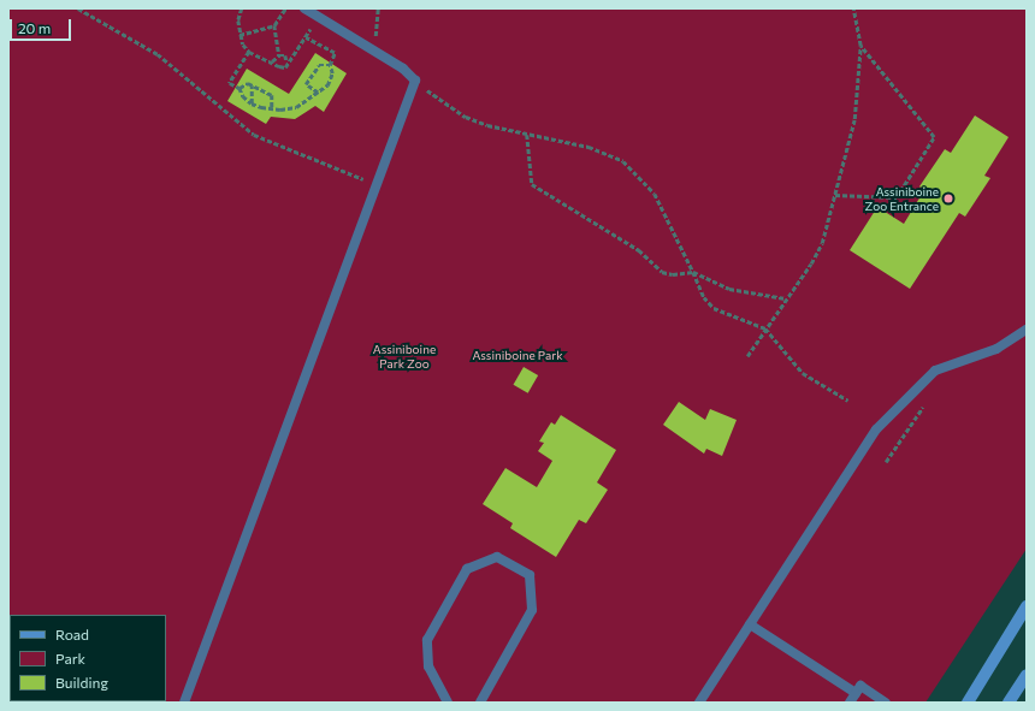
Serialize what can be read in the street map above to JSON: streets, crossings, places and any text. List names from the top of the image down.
{
  "parks": ["Assiniboine Park Zoo", "Assiniboine Park"],
  "places": ["Assiniboine Zoo Entrance"],
  "legend": ["Road", "Park", "Building"],
  "scale_bar": "20 m"
}
